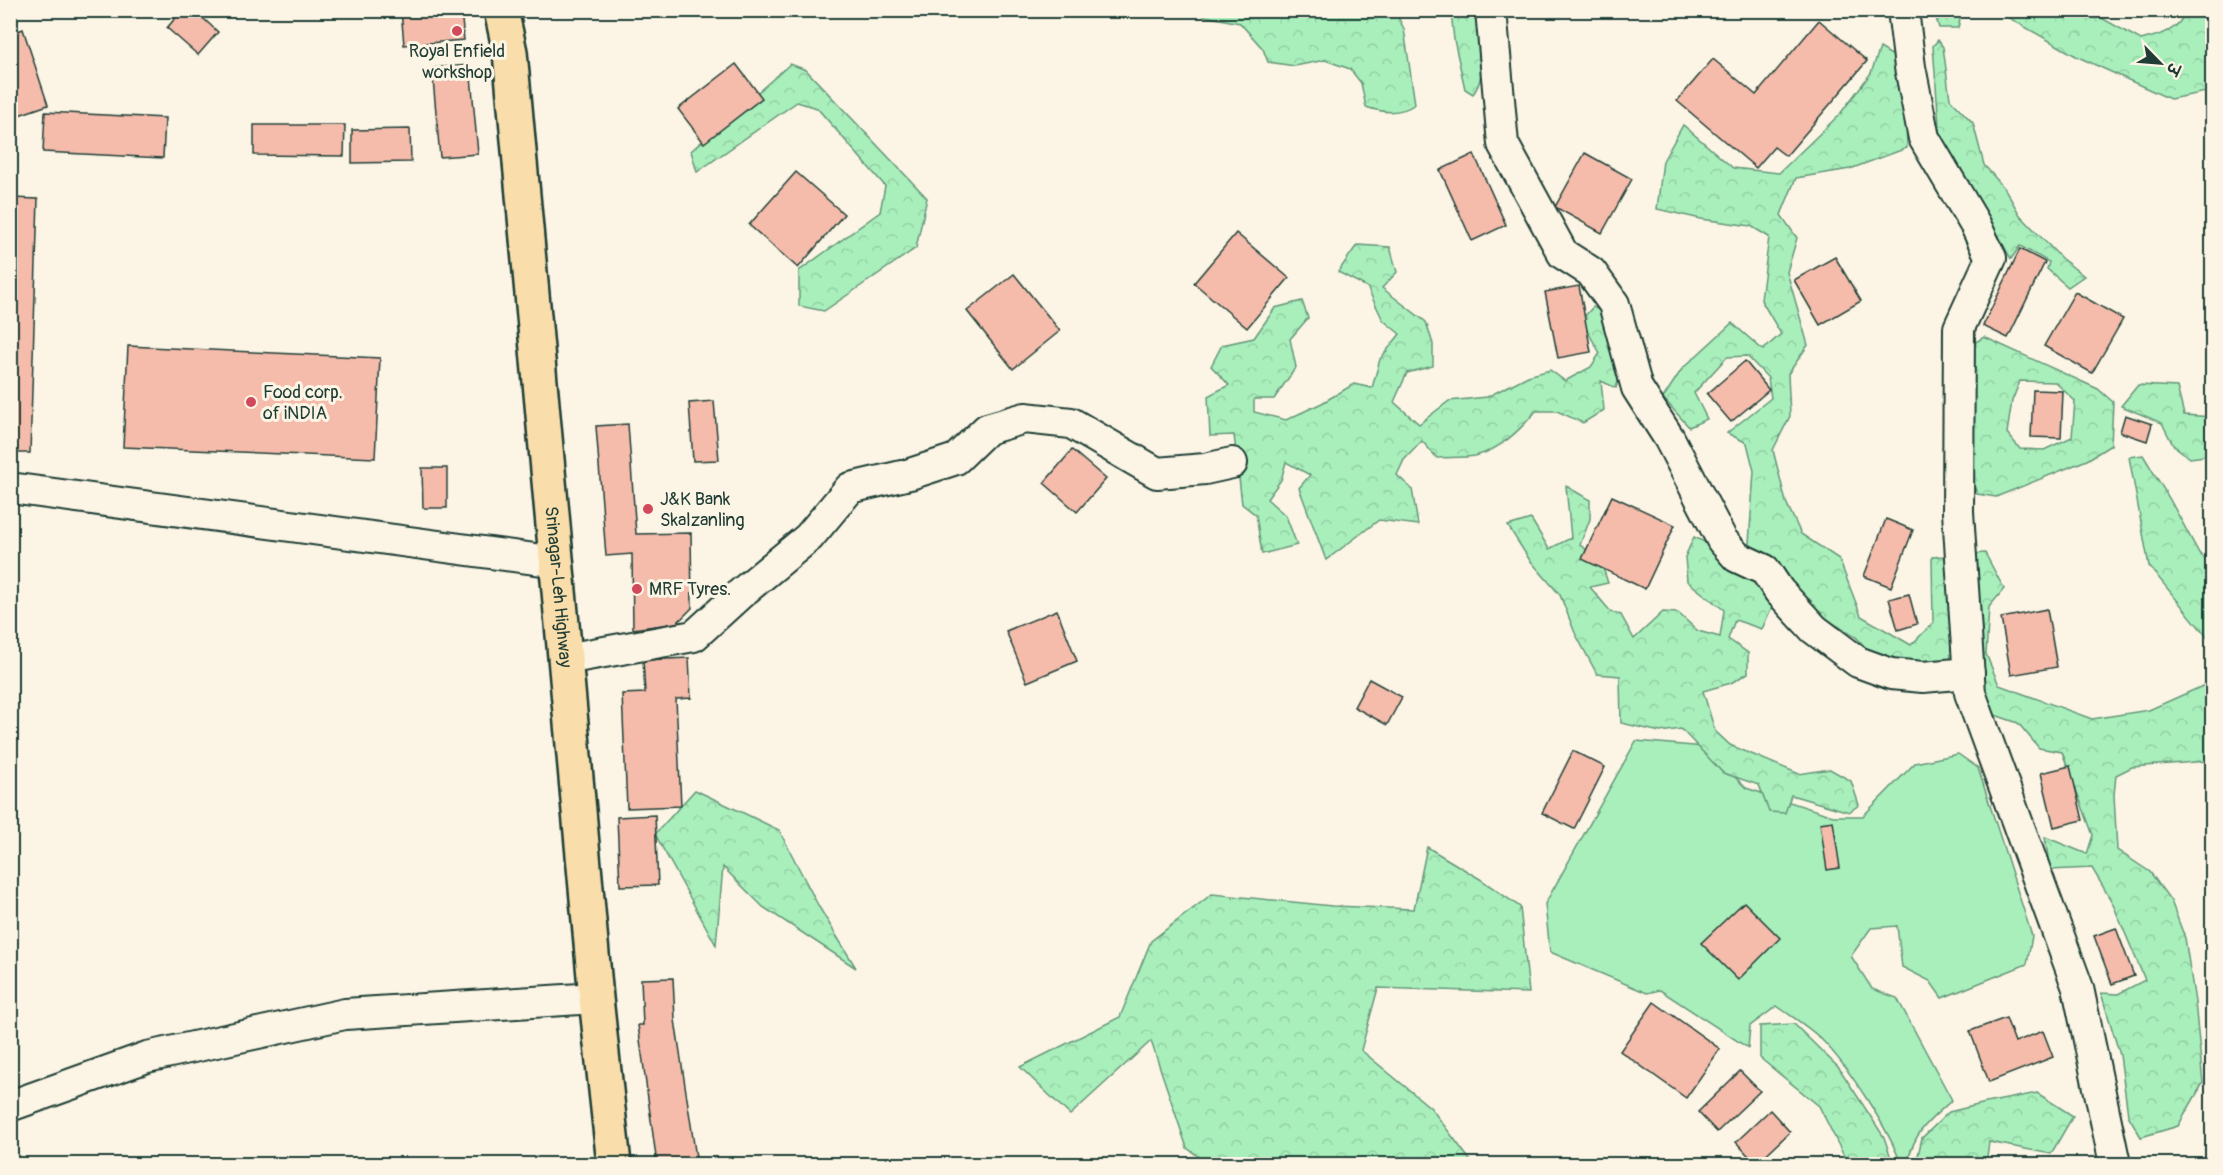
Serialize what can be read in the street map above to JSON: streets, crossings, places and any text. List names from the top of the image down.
{
  "streets": {
    "highway": ["Srinagar-Leh Highway"]
  },
  "places": [
    "Royal Enfield workshop",
    "Food corp. of iNDIA",
    "J&K Bank Skalzanling",
    "MRF Tyres."
  ],
  "north": "bottom right"
}
